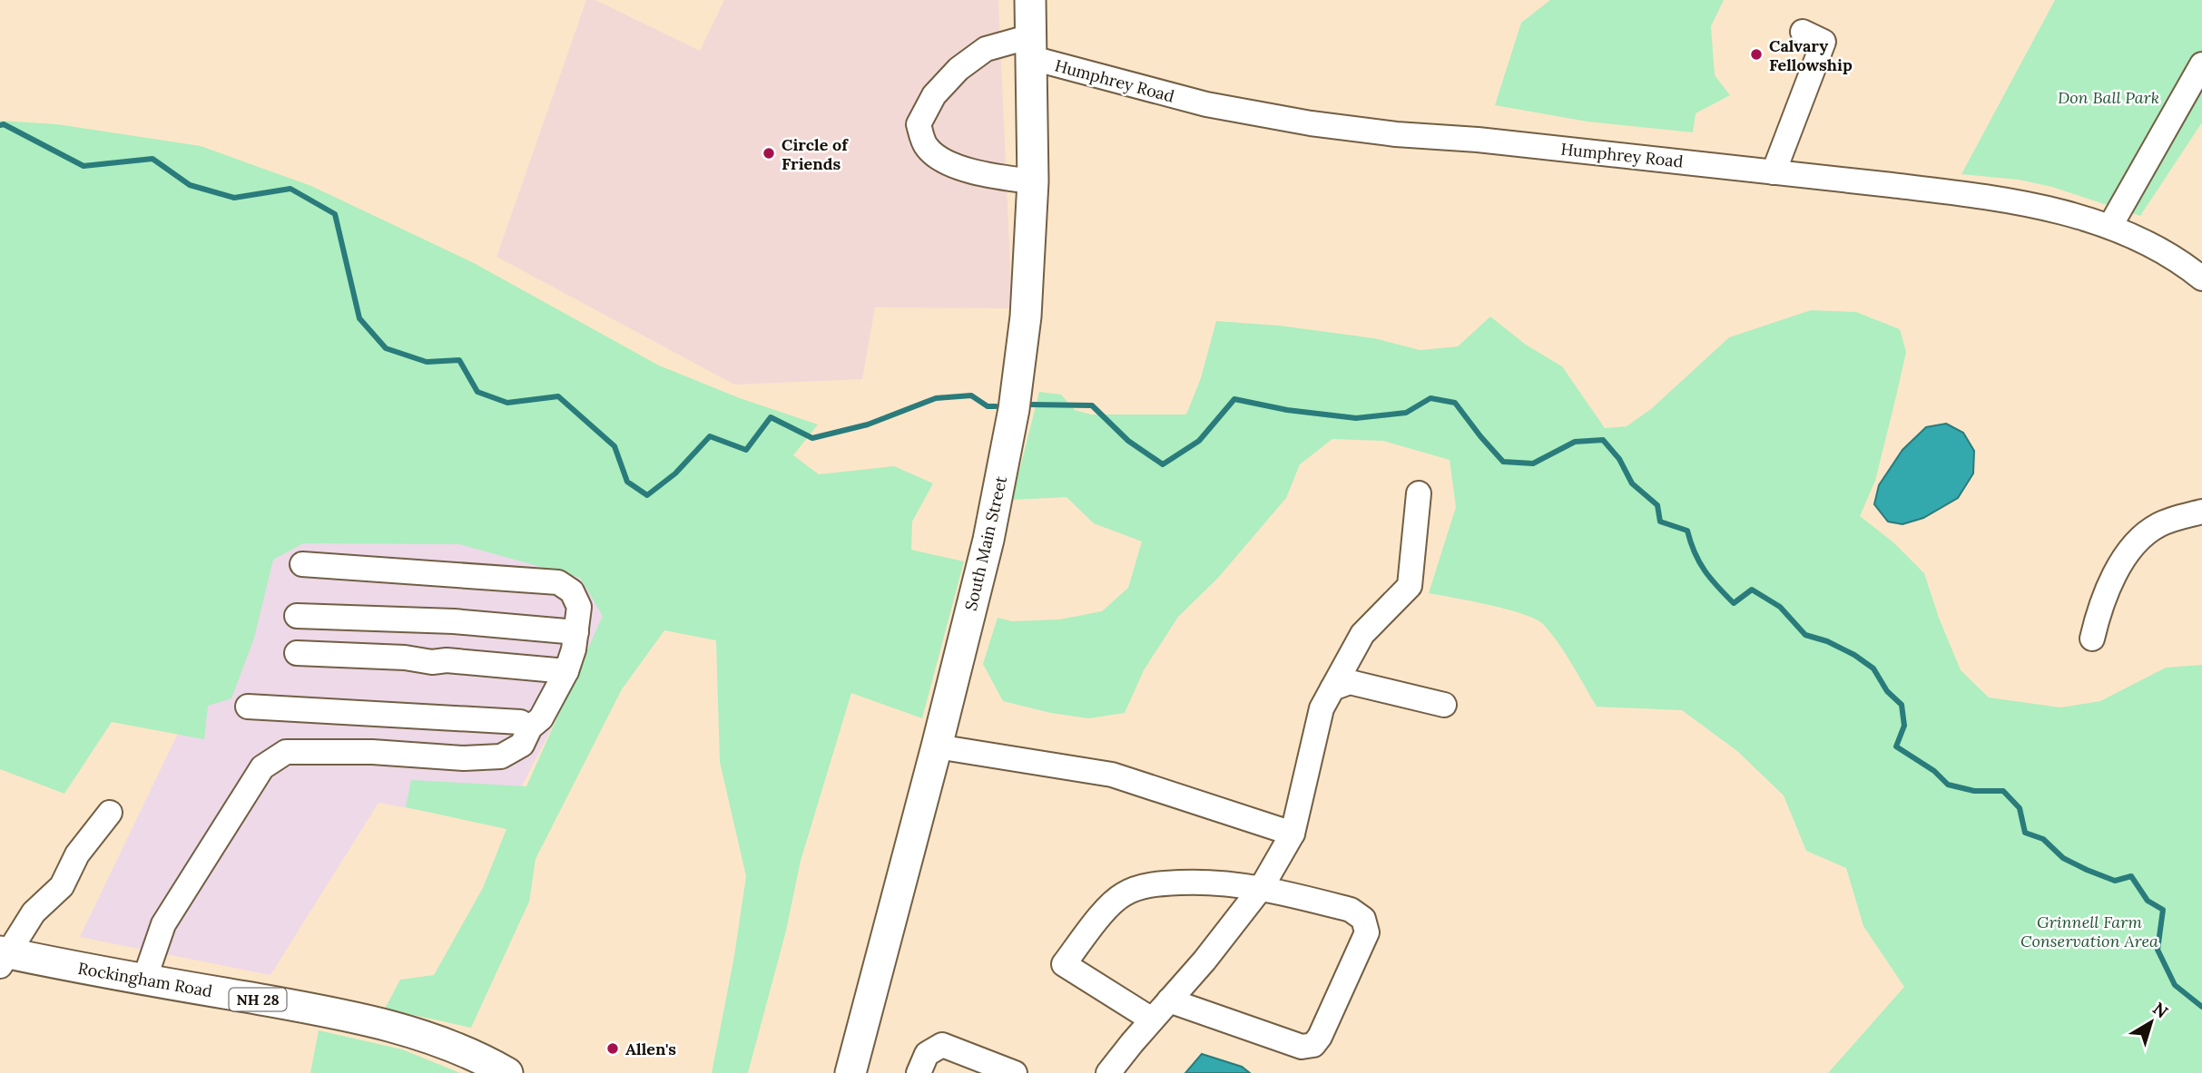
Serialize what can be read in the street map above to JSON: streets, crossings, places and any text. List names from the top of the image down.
{
  "streets": {
    "main road": ["South Main Street", "Rockingham Road", "NH 28"],
    "street": ["Humphrey Road"]
  },
  "crossings": [
    ["Humphrey Road", "South Main Street"]
  ],
  "parks": ["Don Ball Park", "Grinnell Farm Conservation Area"],
  "places": ["Calvary Fellowship", "Circle of Friends", "Allen's"],
  "north": "top right"
}
